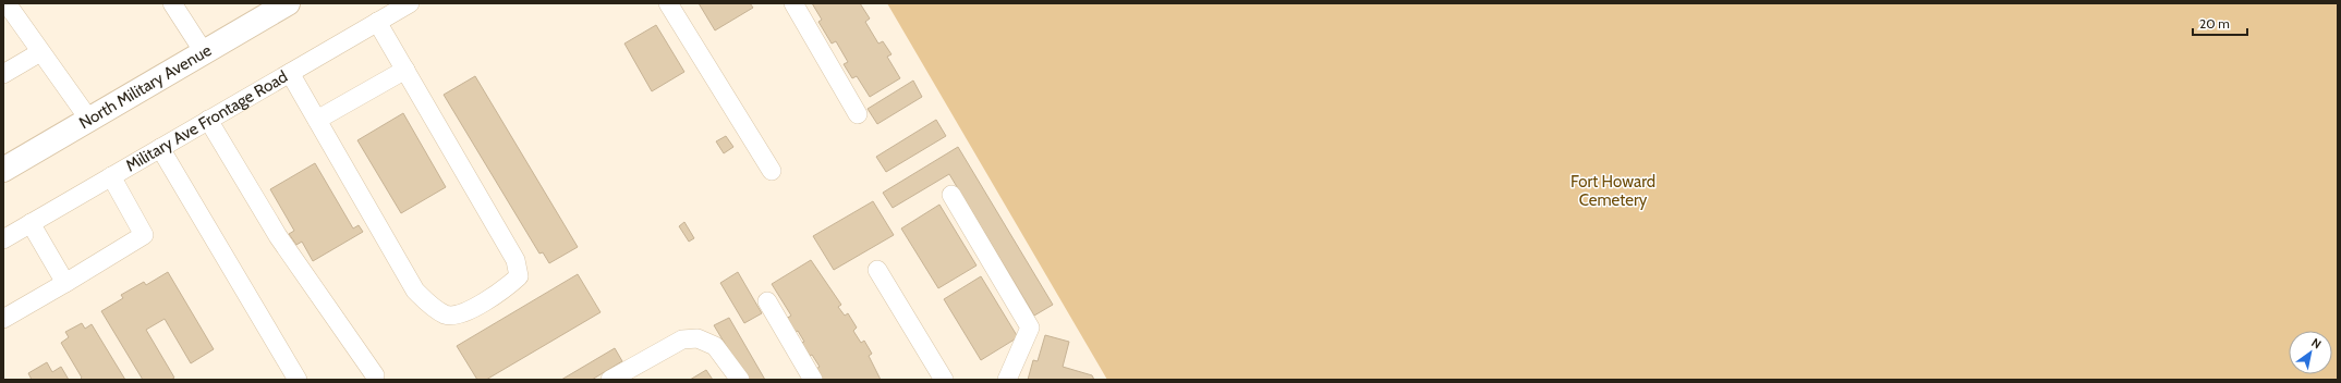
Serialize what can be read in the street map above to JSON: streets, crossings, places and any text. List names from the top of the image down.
{
  "streets": {
    "main road": ["North Military Avenue"],
    "street": ["Military Ave Frontage Road"]
  },
  "parks": ["Fort Howard Cemetery"],
  "scale_bar": "20 m",
  "north": "top right"
}
